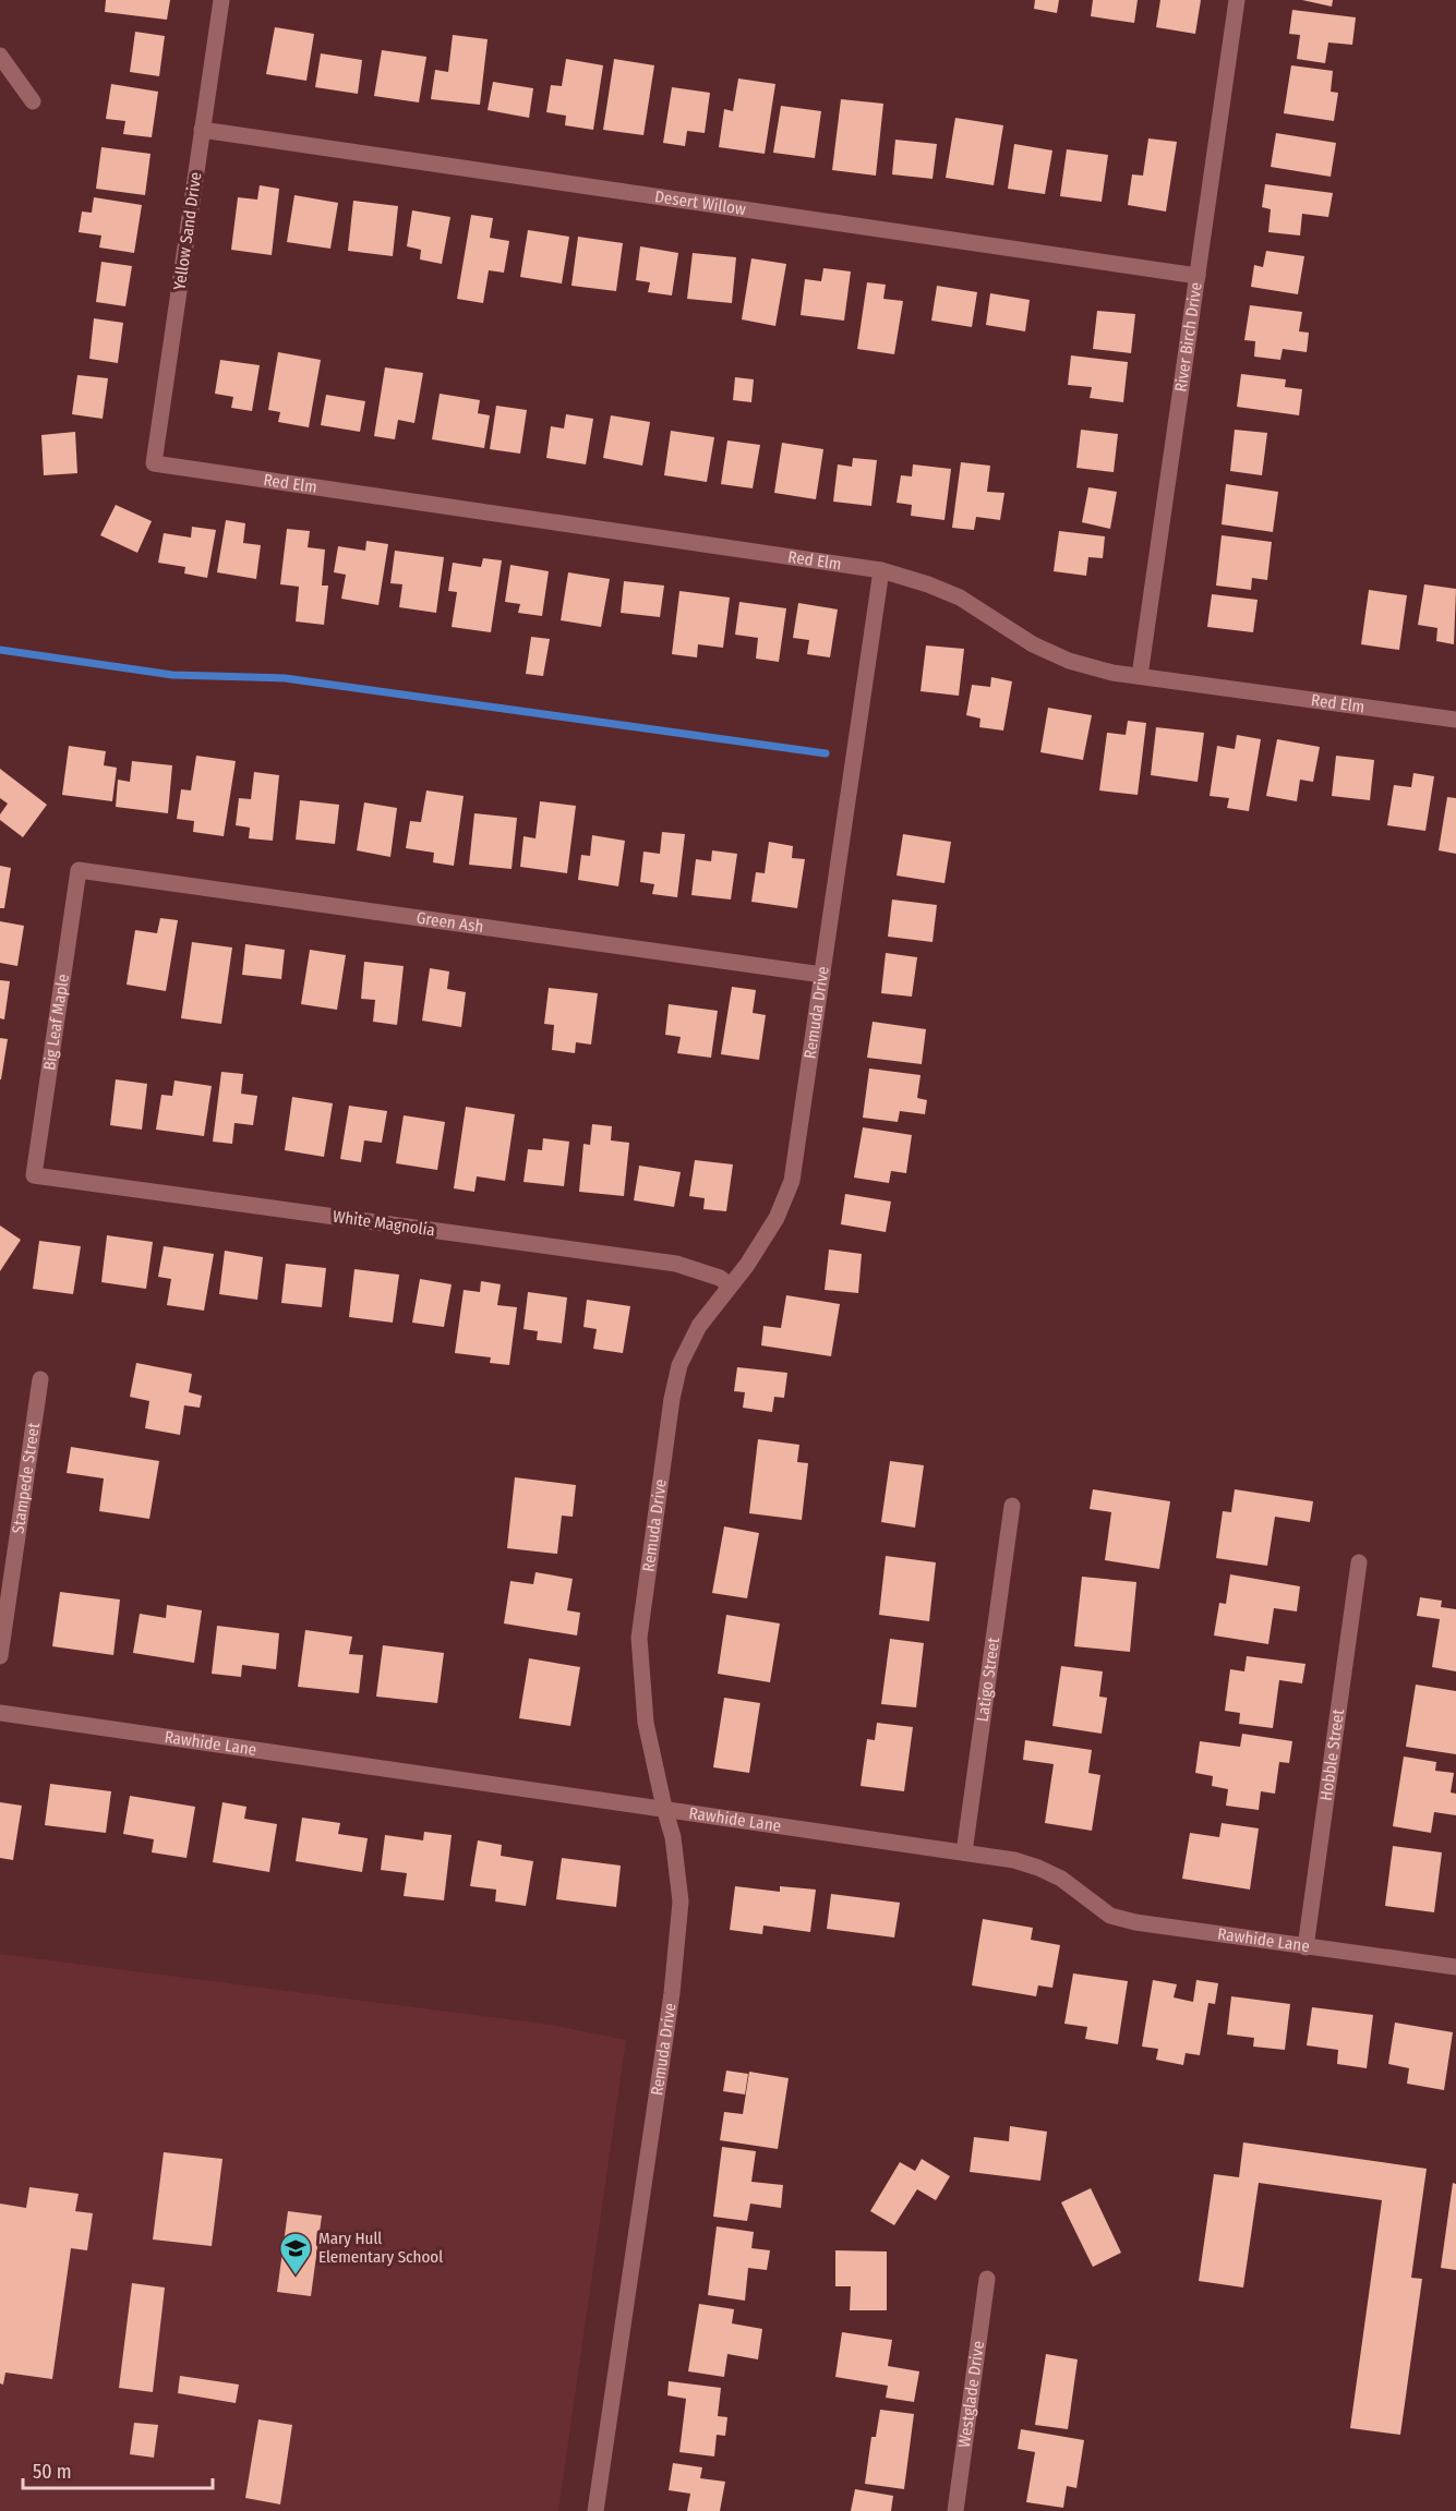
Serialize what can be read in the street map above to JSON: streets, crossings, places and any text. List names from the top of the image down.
{
  "streets": {
    "street": [
      "Desert Willow",
      "Yellow Sand Drive",
      "River Birch Drive",
      "Red Elm",
      "Green Ash",
      "Remuda Drive",
      "Big Leaf Maple",
      "White Magnolia",
      "Stampede Street",
      "Latigo Street",
      "Rawhide Lane",
      "Hobble Street",
      "Westglade Drive"
    ]
  },
  "crossings": [
    ["Desert Willow", "Yellow Sand Drive"],
    ["Desert Willow", "River Birch Drive"],
    ["Yellow Sand Drive", "Red Elm"],
    ["River Birch Drive", "Red Elm"],
    ["Red Elm", "Remuda Drive"],
    ["Green Ash", "Remuda Drive"],
    ["Green Ash", "Big Leaf Maple"],
    ["Remuda Drive", "White Magnolia"],
    ["Remuda Drive", "Rawhide Lane"],
    ["Big Leaf Maple", "White Magnolia"],
    ["Latigo Street", "Rawhide Lane"],
    ["Rawhide Lane", "Hobble Street"]
  ],
  "places": {
    "school or university": ["Mary Hull Elementary School"]
  },
  "scale_bar": "50 m"
}
